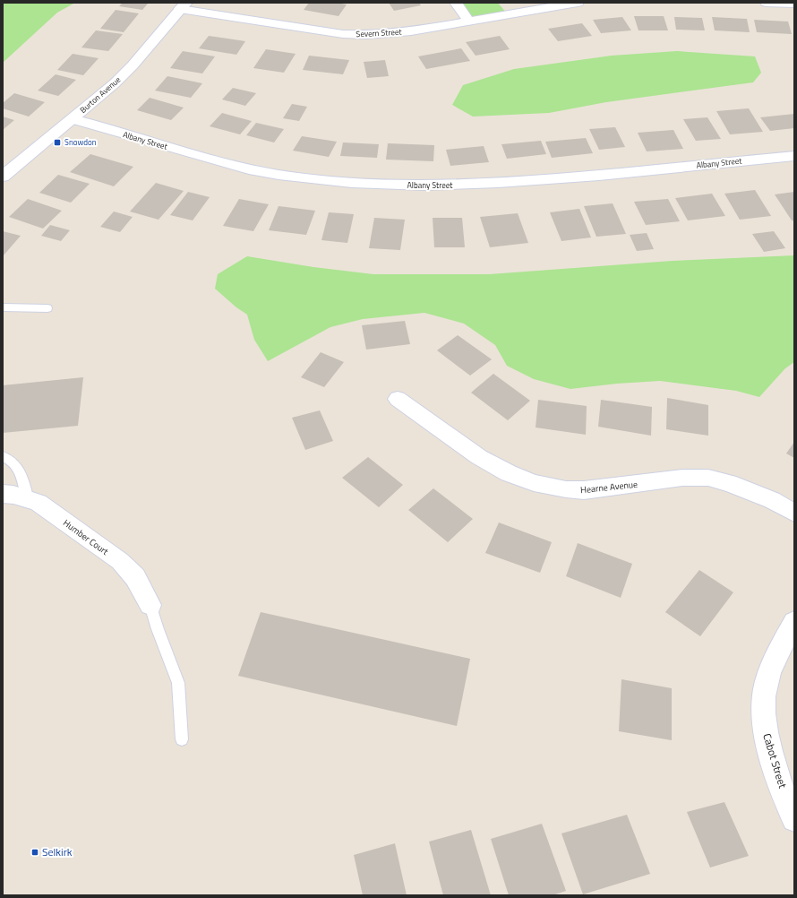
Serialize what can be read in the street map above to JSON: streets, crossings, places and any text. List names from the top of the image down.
{
  "streets": {
    "street": [
      "Severn Street",
      "Burton Avenue",
      "Albany Street",
      "Hearne Avenue",
      "Humber Court",
      "Cabot Street"
    ]
  },
  "crossings": [
    ["Severn Street", "Burton Avenue"],
    ["Burton Avenue", "Albany Street"]
  ],
  "places": {
    "transit": ["Snowdon", "Selkirk"]
  }
}
